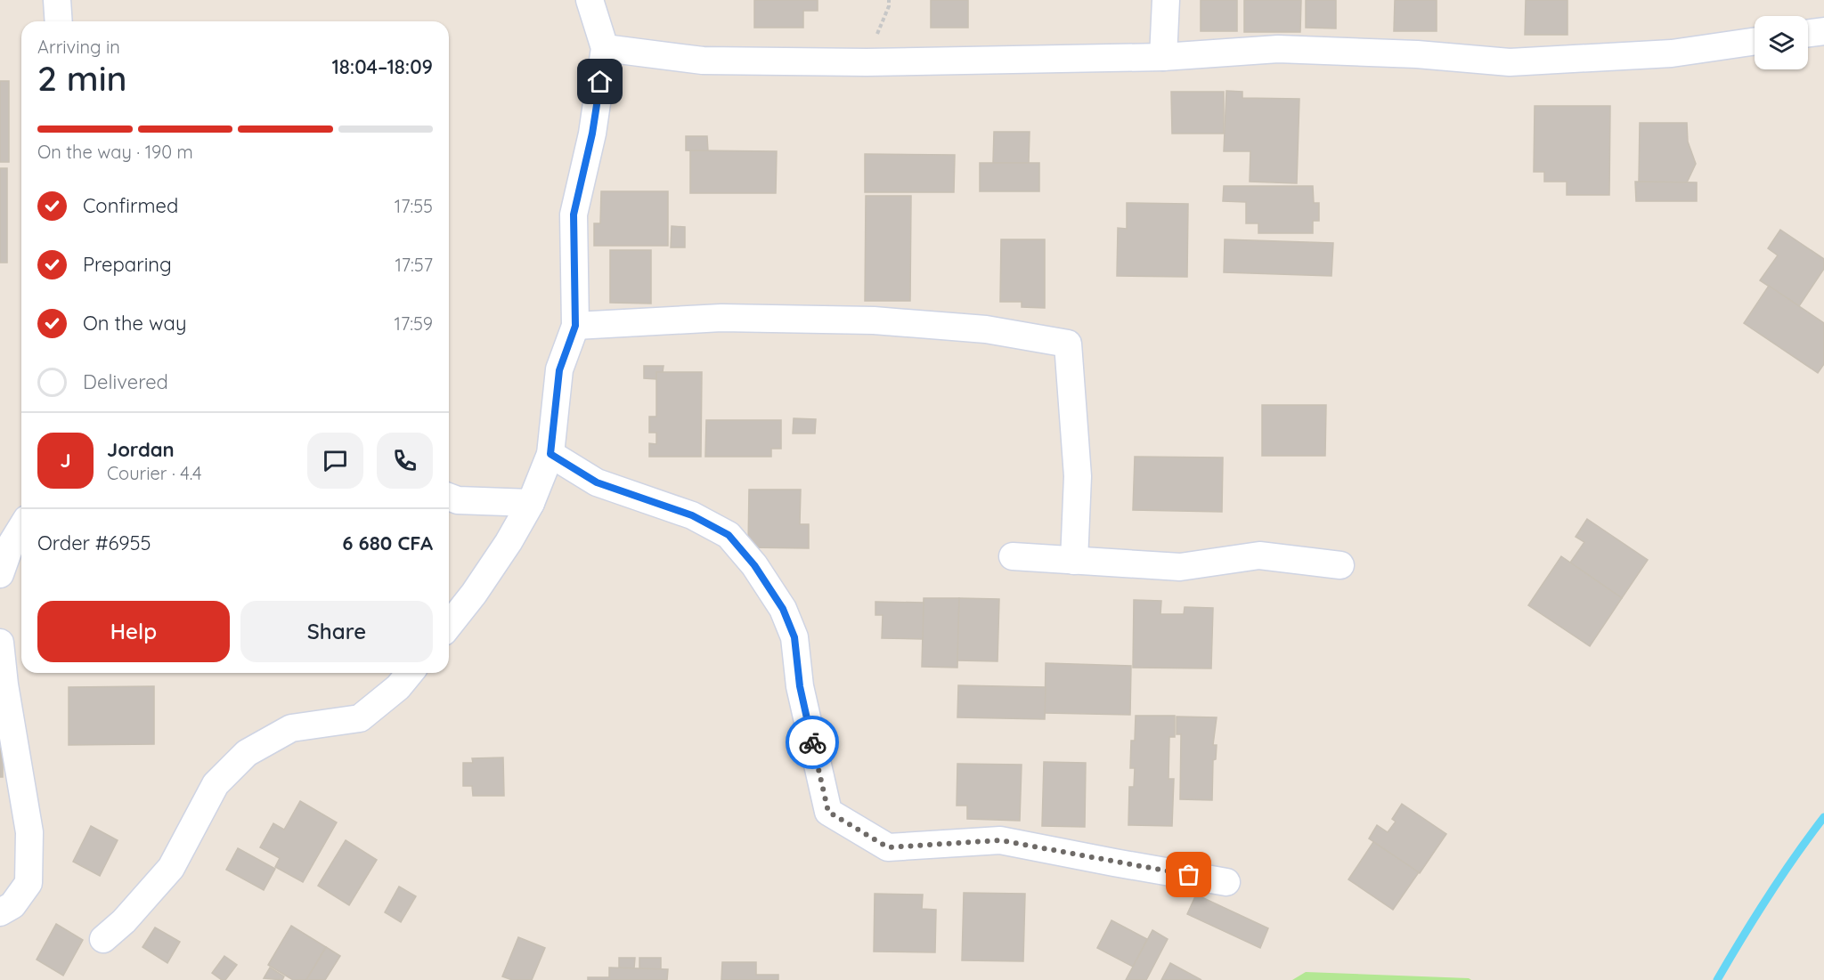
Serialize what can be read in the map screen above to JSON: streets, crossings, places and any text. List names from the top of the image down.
{
  "page": {
    "heading": ["2 min", "Arriving in", "18:04–18:09"],
    "panel": [
      "Jordan",
      "Courier · 4.4",
      "Order #6955",
      "6 680 CFA"
    ],
    "bar": "On the way · 190 m",
    "list": [
      ["Confirmed", "17:55"],
      ["Preparing", "17:57"],
      ["On the way", "17:59"],
      "Delivered"
    ],
    "round": "J",
    "buttons": ["Help", "Share"]
  }
}
